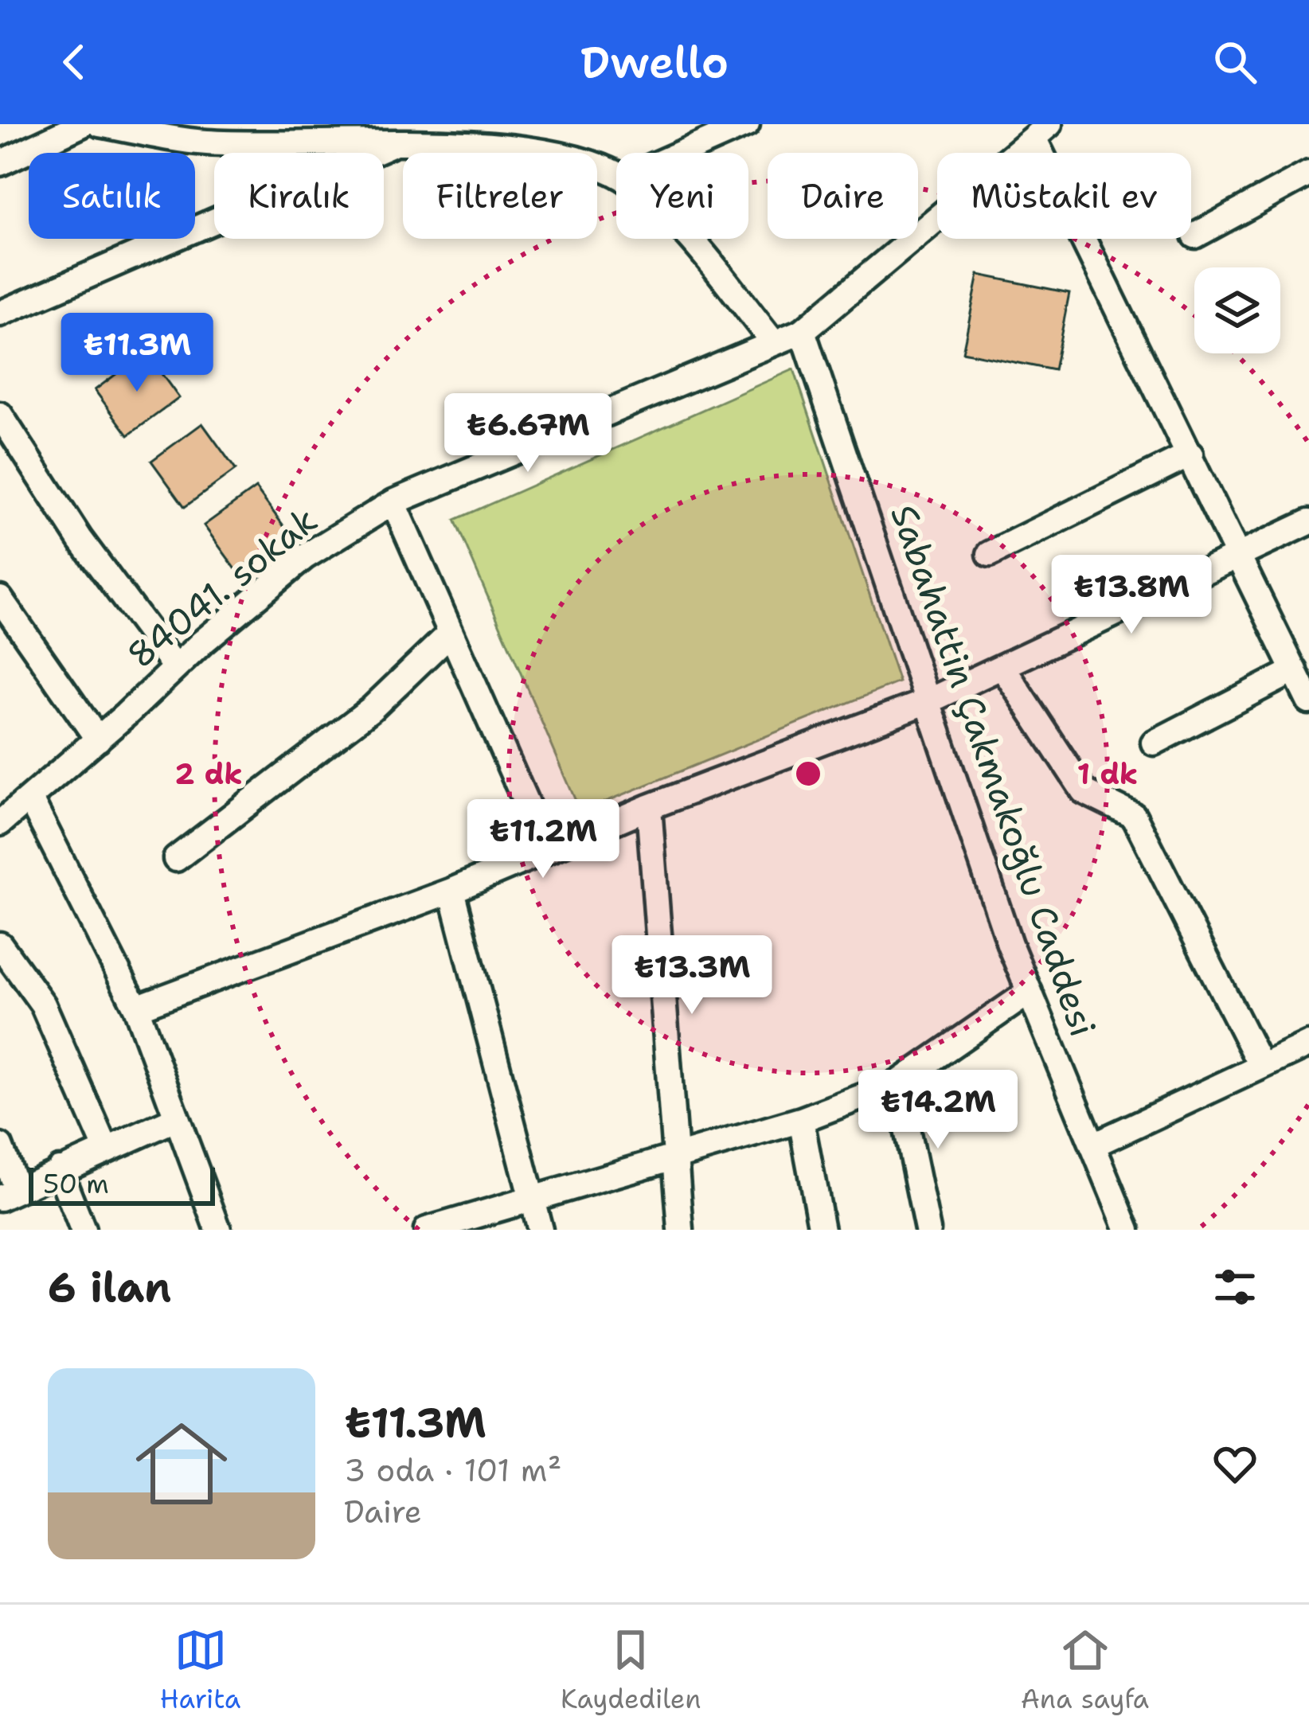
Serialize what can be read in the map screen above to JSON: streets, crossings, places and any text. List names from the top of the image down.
{
  "streets": {
    "street": ["84041. sokak", "Sabahattin Çakmakoğlu Caddesi"]
  },
  "crossings": [
    ["84041. sokak", "Sabahattin Çakmakoğlu Caddesi"]
  ],
  "scale_bar": "50 m",
  "page": {
    "header": "Dwello",
    "chip": [
      "Satılık",
      "Kiralık",
      "Filtreler",
      "Yeni",
      "Daire",
      "Müstakil ev"
    ],
    "price": [
      "₺11.3M",
      "₺6.67M",
      "₺13.8M",
      "₺11.2M",
      "₺13.3M",
      "₺14.2M"
    ],
    "scale": "50 m",
    "heading": "6 ilan",
    "list": [
      {
        "name": "₺11.3M",
        "note": "3 oda · 101 m² · Daire"
      }
    ],
    "tabs": ["Harita", "Kaydedilen", "Ana sayfa"]
  },
  "rings": ["1 dk", "2 dk"]
}
